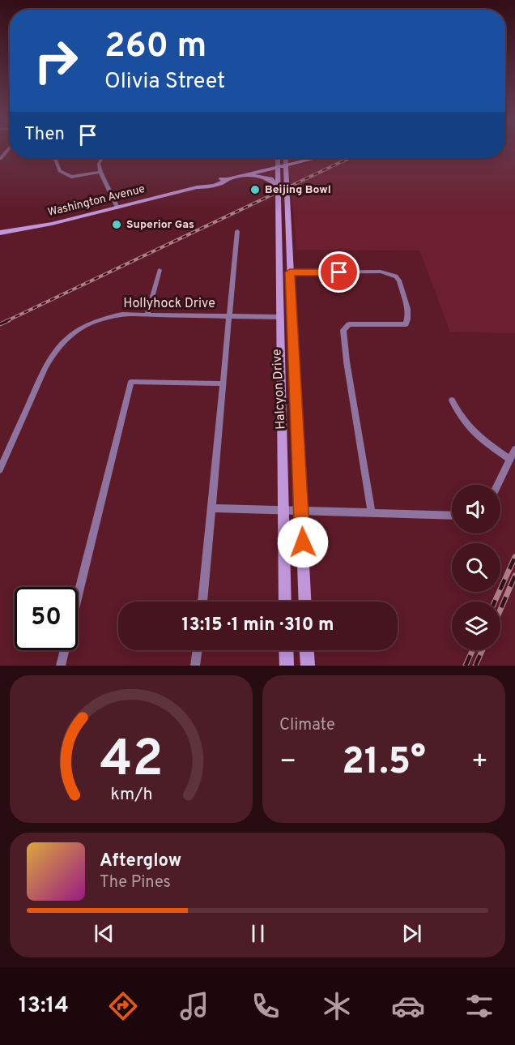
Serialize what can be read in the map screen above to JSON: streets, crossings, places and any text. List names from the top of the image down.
{
  "streets": {
    "main road": ["Washington Avenue", "Halcyon Drive"],
    "street": ["Hollyhock Drive"]
  },
  "crossings": [
    ["Washington Avenue", "Halcyon Drive"],
    ["Hollyhock Drive", "Halcyon Drive"]
  ],
  "places": ["Beijing Bowl", "Superior Gas"],
  "page": {
    "turn": ["260 m", "Olivia Street"],
    "then": "Then",
    "limit": "50",
    "trip": "13:15 · 1 min · 310 m",
    "tile": "Climate",
    "heat": ["−", "21.5°", "+"],
    "song": ["Afterglow", "The Pines"],
    "tabs": "13:14",
    "gauge": ["42", "km/h"]
  }
}
